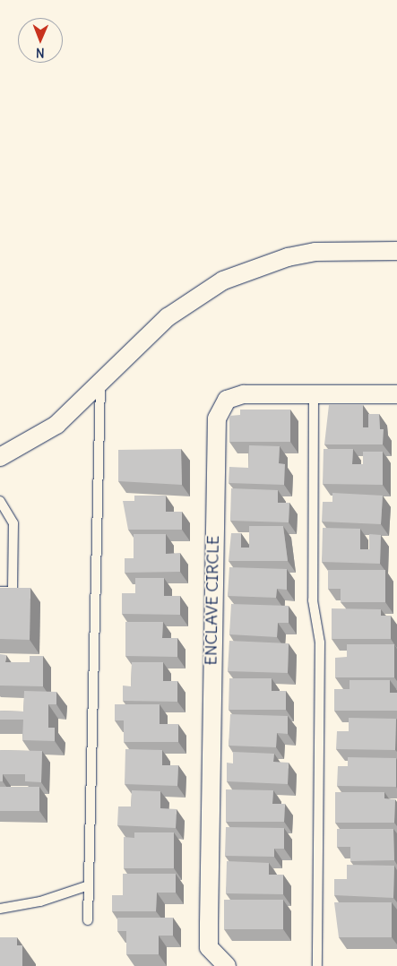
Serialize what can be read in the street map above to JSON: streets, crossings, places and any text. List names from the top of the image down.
{
  "streets": {
    "street": ["ENCLAVE CIRCLE"]
  },
  "north": "bottom"
}
